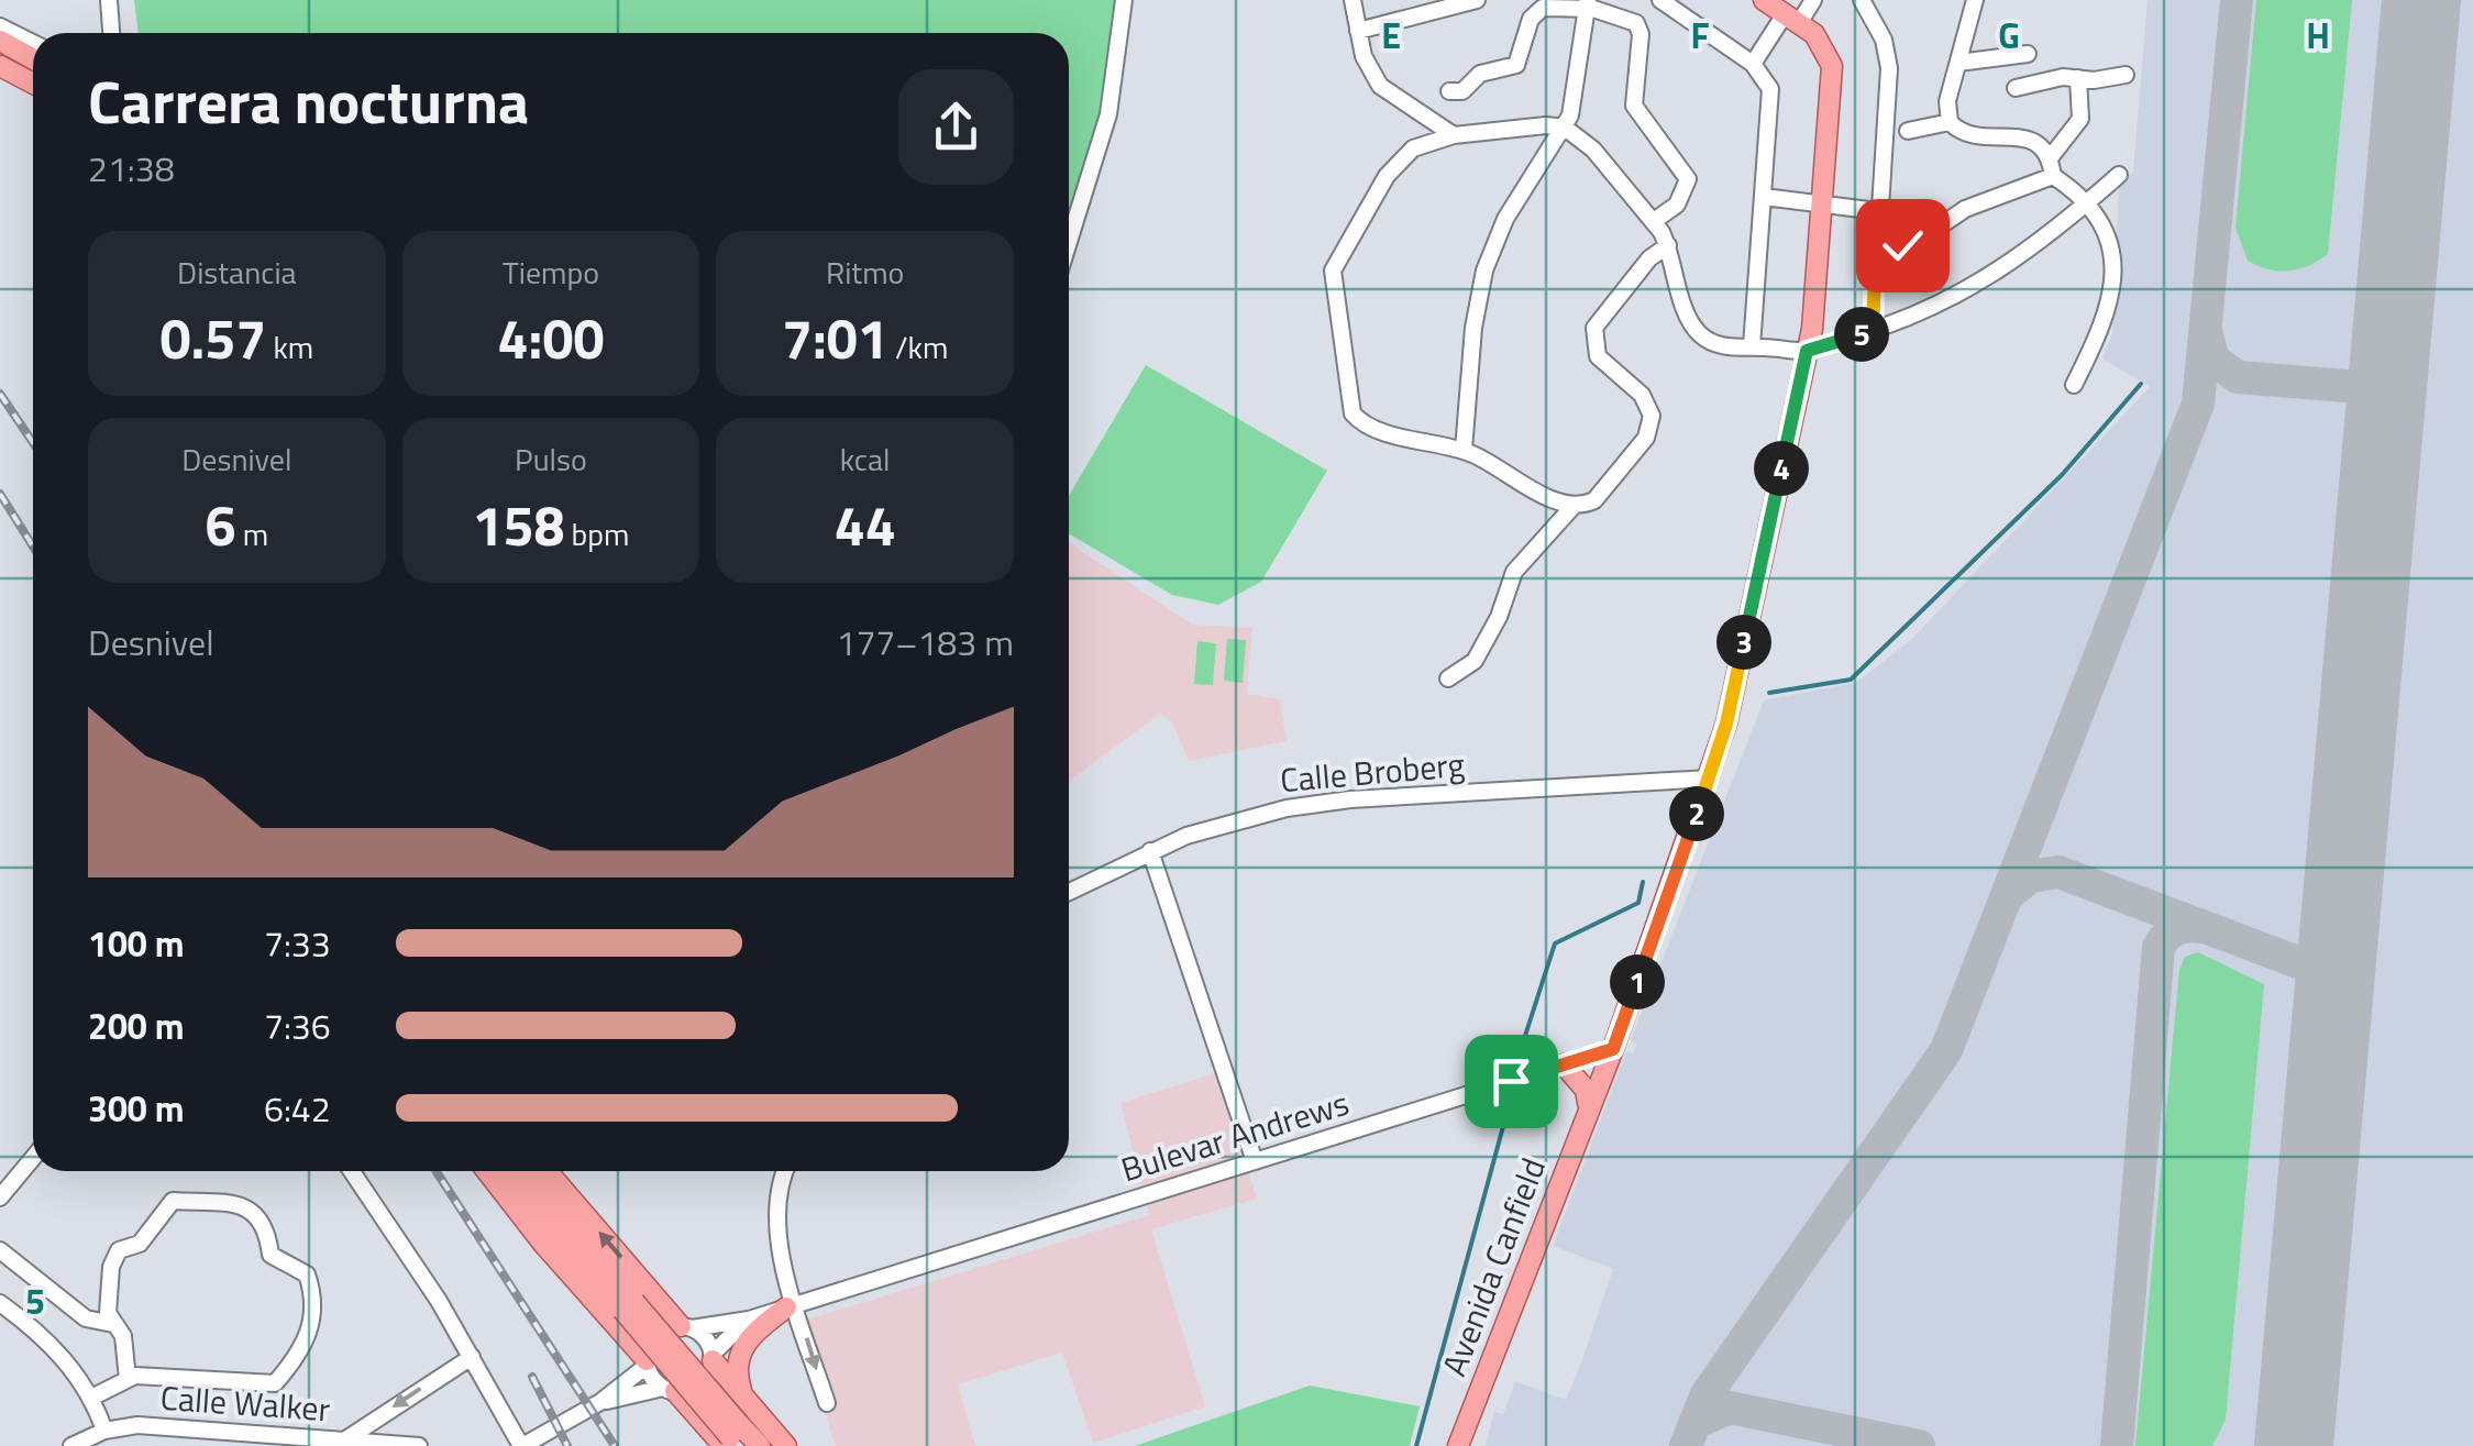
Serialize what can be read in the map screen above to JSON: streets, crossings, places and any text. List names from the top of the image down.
{
  "streets": {
    "main road": ["Avenida Canfield"],
    "street": ["Calle Broberg", "Bulevar Andrews", "Calle Walker"]
  },
  "crossings": [
    ["Calle Broberg", "Avenida Canfield"],
    ["Bulevar Andrews", "Avenida Canfield"]
  ],
  "page": {
    "heading": ["Carrera nocturna", "21:38"],
    "stats": [
      ["Distancia", "0.57 km"],
      ["Tiempo", "4:00"],
      ["Ritmo", "7:01 /km"],
      ["Desnivel", "6 m"],
      ["Pulso", "158 bpm"],
      ["kcal", "44"]
    ],
    "pins": [
      "5",
      "4",
      "3",
      "2",
      "1"
    ],
    "chart": ["Desnivel", "177–183 m"],
    "list": [
      {
        "name": "100 m",
        "note": "7:33"
      },
      {
        "name": "200 m",
        "note": "7:36"
      },
      {
        "name": "300 m",
        "note": "6:42"
      }
    ]
  },
  "grid": {
    "columns": [
      "E",
      "F",
      "G",
      "H"
    ],
    "rows": ["5"]
  }
}
